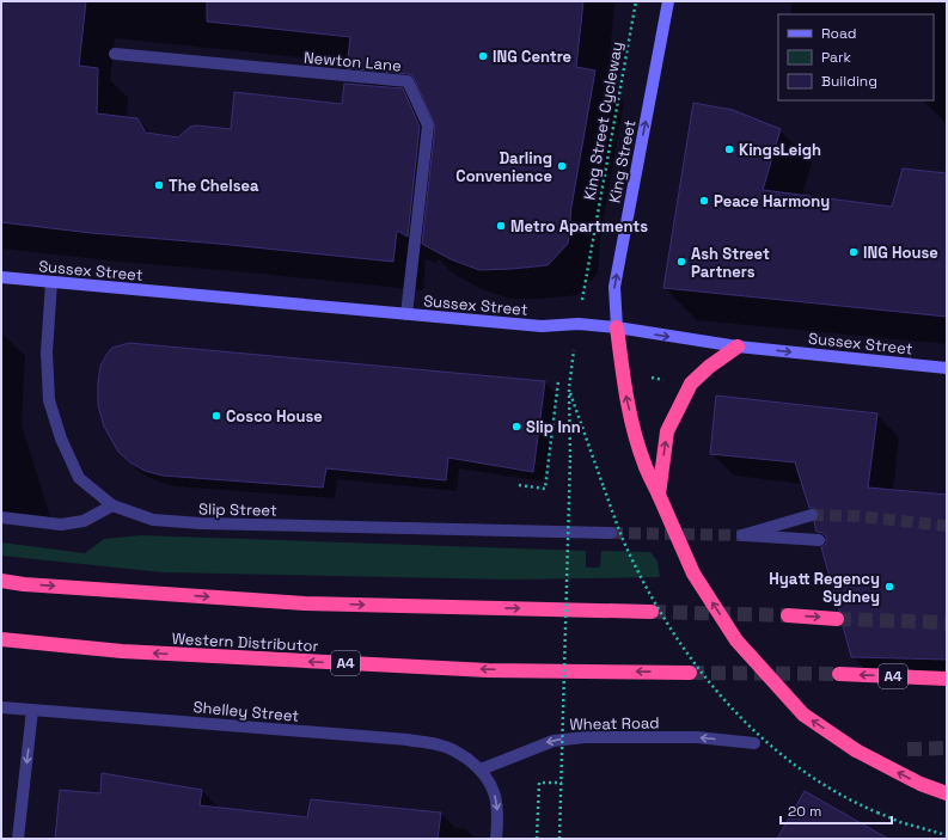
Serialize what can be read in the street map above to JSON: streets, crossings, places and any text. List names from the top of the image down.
{
  "streets": {
    "highway": ["Western Distributor", "A4"],
    "street": [
      "Newton Lane",
      "King Street",
      "Sussex Street",
      "Slip Street",
      "Shelley Street",
      "Wheat Road"
    ],
    "path": ["King Street Cycleway"]
  },
  "crossings": [
    ["Newton Lane", "Sussex Street"],
    ["King Street", "Sussex Street"],
    ["Sussex Street", "Slip Street"],
    ["Shelley Street", "Wheat Road"]
  ],
  "one_way": ["King Street", "Wheat Road"],
  "places": [
    "ING Centre",
    "KingsLeigh",
    "Darling Convenience",
    "The Chelsea",
    "Peace Harmony",
    "Metro Apartments",
    "ING House",
    "Ash Street Partners",
    "Cosco House",
    "Slip Inn",
    "Hyatt Regency Sydney"
  ],
  "legend": ["Road", "Park", "Building"],
  "scale_bar": "20 m"
}
